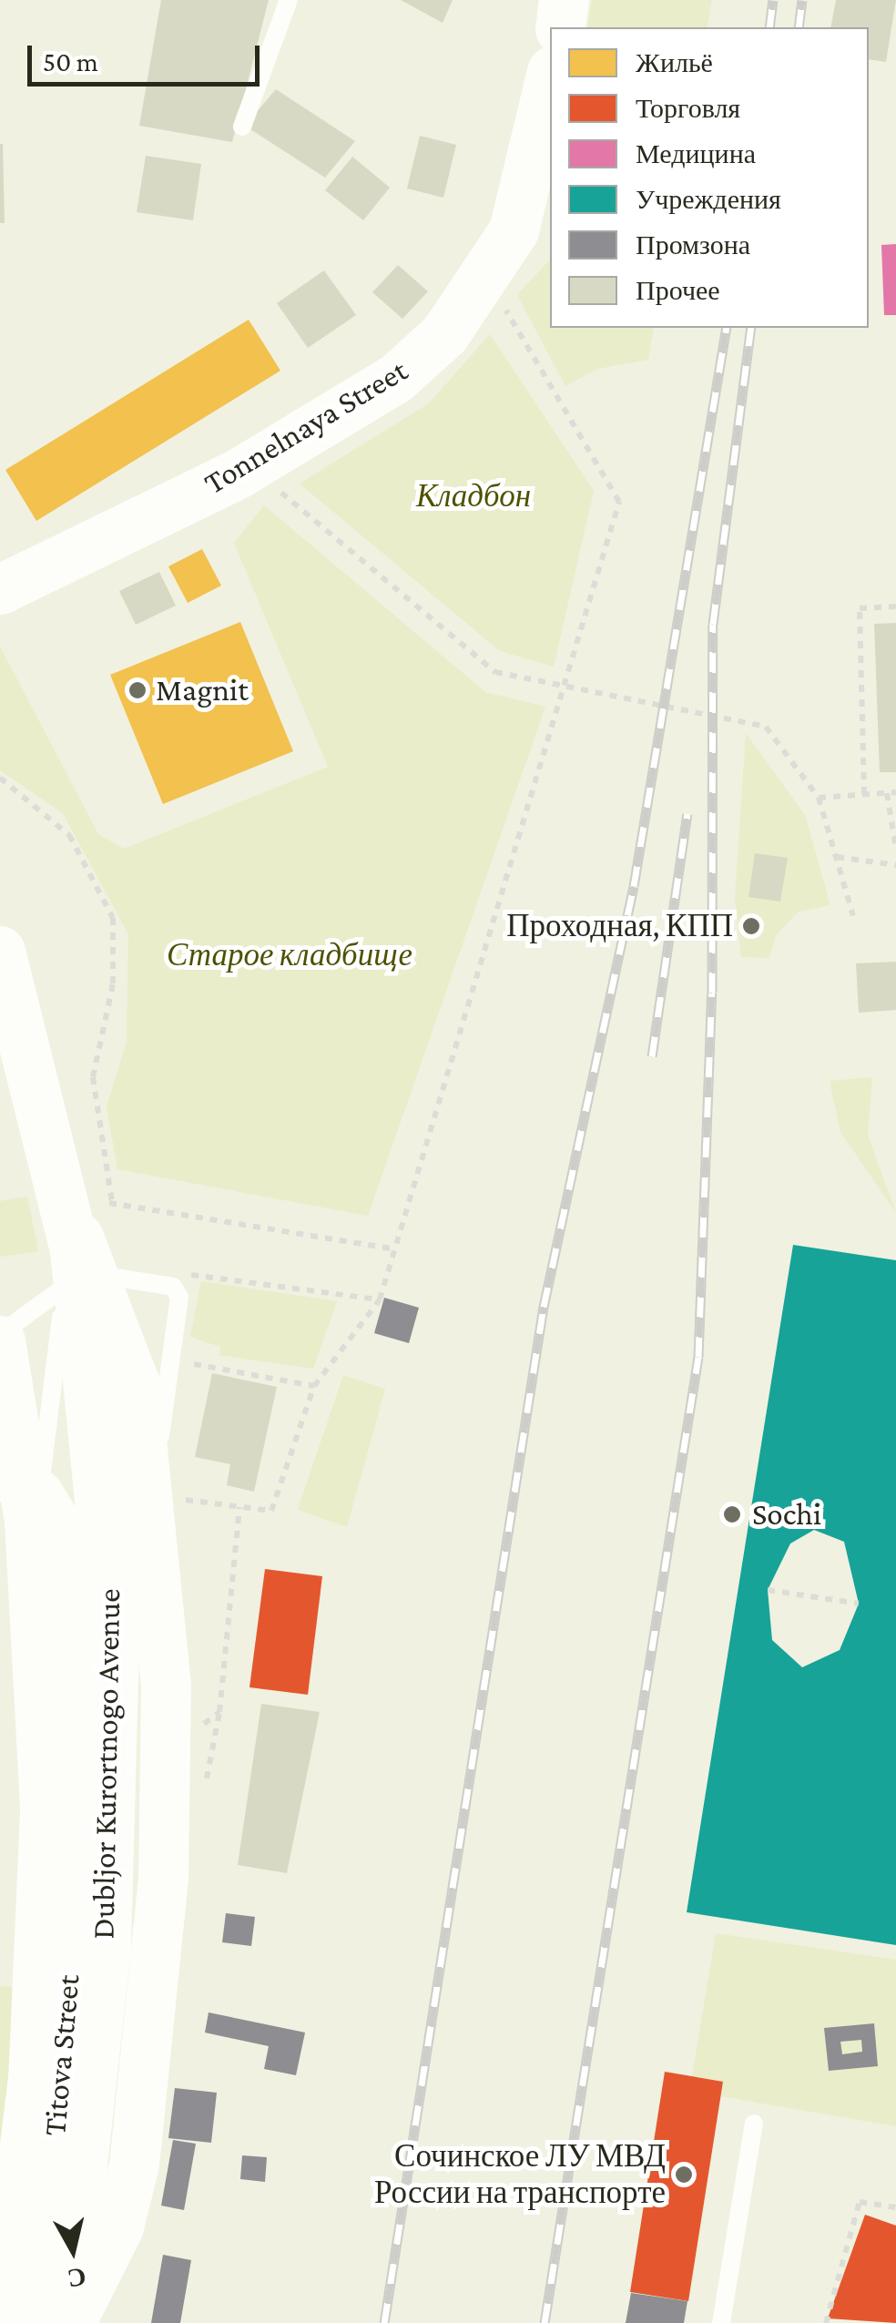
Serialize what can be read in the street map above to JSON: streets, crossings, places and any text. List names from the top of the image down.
{
  "streets": {
    "main road": ["Tonnelnaya Street", "Dubljor Kurortnogo Avenue", "Titova Street"]
  },
  "parks": ["Кладбон", "Старое кладбище"],
  "places": [
    "Magnit",
    "Проходная, КПП",
    "Sochi",
    "Сочинское ЛУ МВД России на транспорте"
  ],
  "legend": [
    "Жильё",
    "Торговля",
    "Медицина",
    "Учреждения",
    "Промзона",
    "Прочее"
  ],
  "scale_bar": "50 m",
  "north": "bottom"
}
